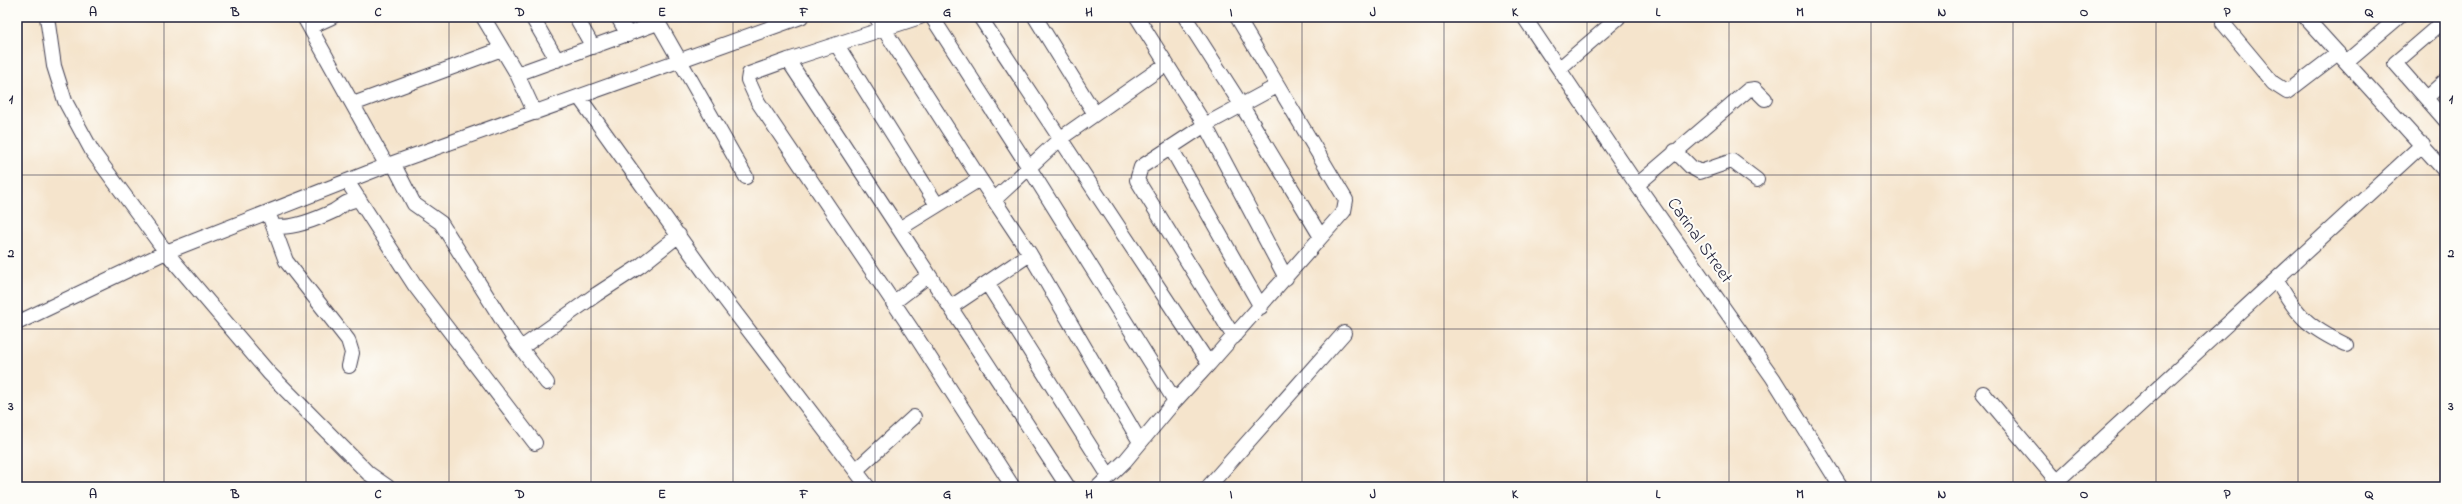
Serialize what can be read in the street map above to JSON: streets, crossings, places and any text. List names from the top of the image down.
{
  "streets": {
    "street": ["Carinal Street"]
  },
  "grid": {
    "columns": [
      "A",
      "B",
      "C",
      "D",
      "E",
      "F",
      "G",
      "H",
      "I",
      "J",
      "K",
      "L",
      "M",
      "N",
      "O",
      "P",
      "Q"
    ],
    "rows": ["1", "2", "3"]
  }
}
